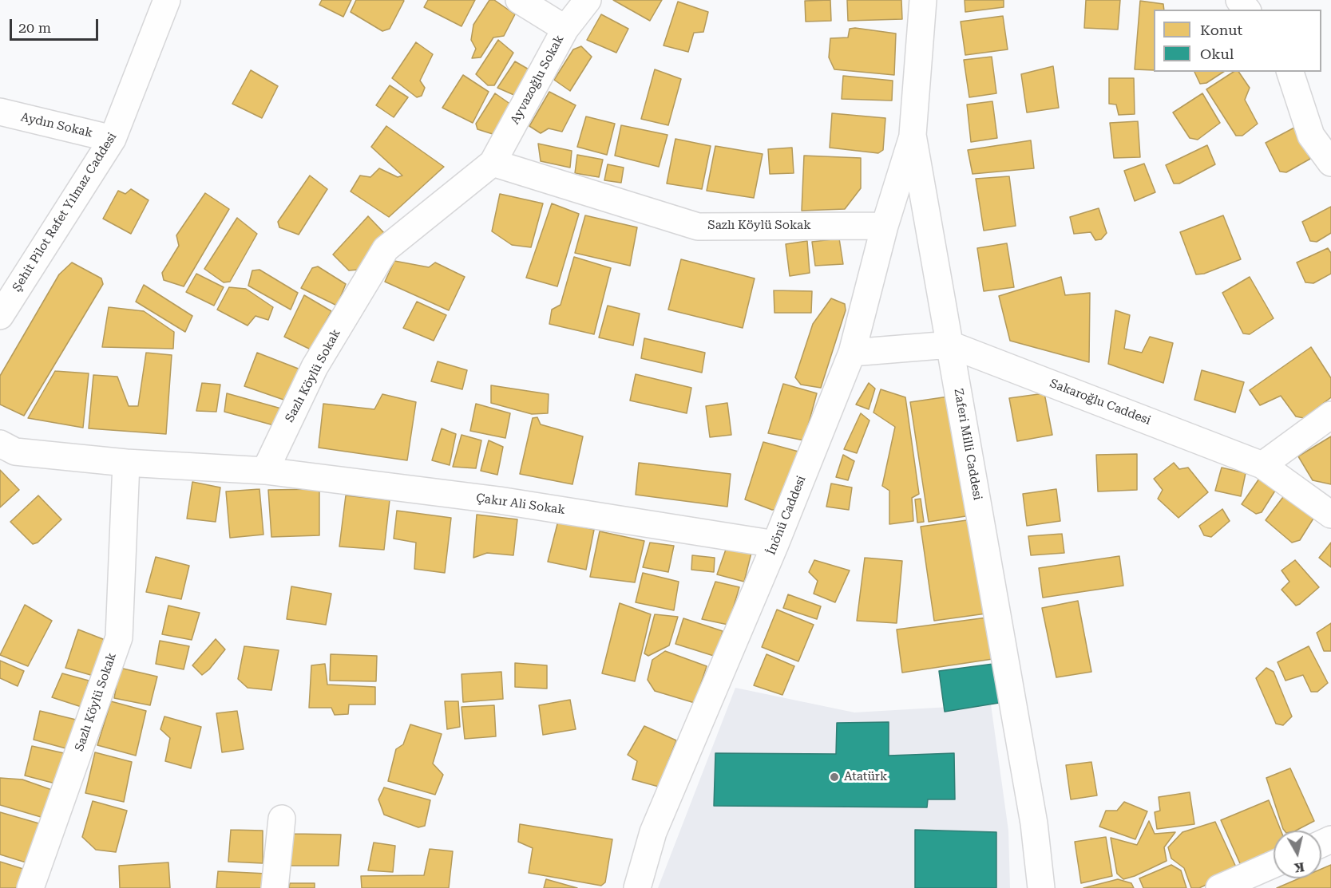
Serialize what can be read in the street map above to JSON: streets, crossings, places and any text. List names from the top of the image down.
{
  "streets": {
    "street": [
      "Ayvazoğlu Sokak",
      "Aydın Sokak",
      "Şehit Pilot Rafet Yılmaz Caddesi",
      "Sazlı Köylü Sokak",
      "Sakaroğlu Caddesi",
      "Zaferi Milli Caddesi",
      "Çakır Ali Sokak",
      "İnönü Caddesi"
    ]
  },
  "crossings": [
    ["Ayvazoğlu Sokak", "Sazlı Köylü Sokak"],
    ["Aydın Sokak", "Şehit Pilot Rafet Yılmaz Caddesi"],
    ["Sazlı Köylü Sokak", "Çakır Ali Sokak"],
    ["Sazlı Köylü Sokak", "İnönü Caddesi"],
    ["Sakaroğlu Caddesi", "Zaferi Milli Caddesi"],
    ["Sakaroğlu Caddesi", "İnönü Caddesi"],
    ["Zaferi Milli Caddesi", "İnönü Caddesi"],
    ["Çakır Ali Sokak", "İnönü Caddesi"]
  ],
  "places": ["Atatürk"],
  "legend": ["Konut", "Okul"],
  "scale_bar": "20 m",
  "north": "bottom"
}
